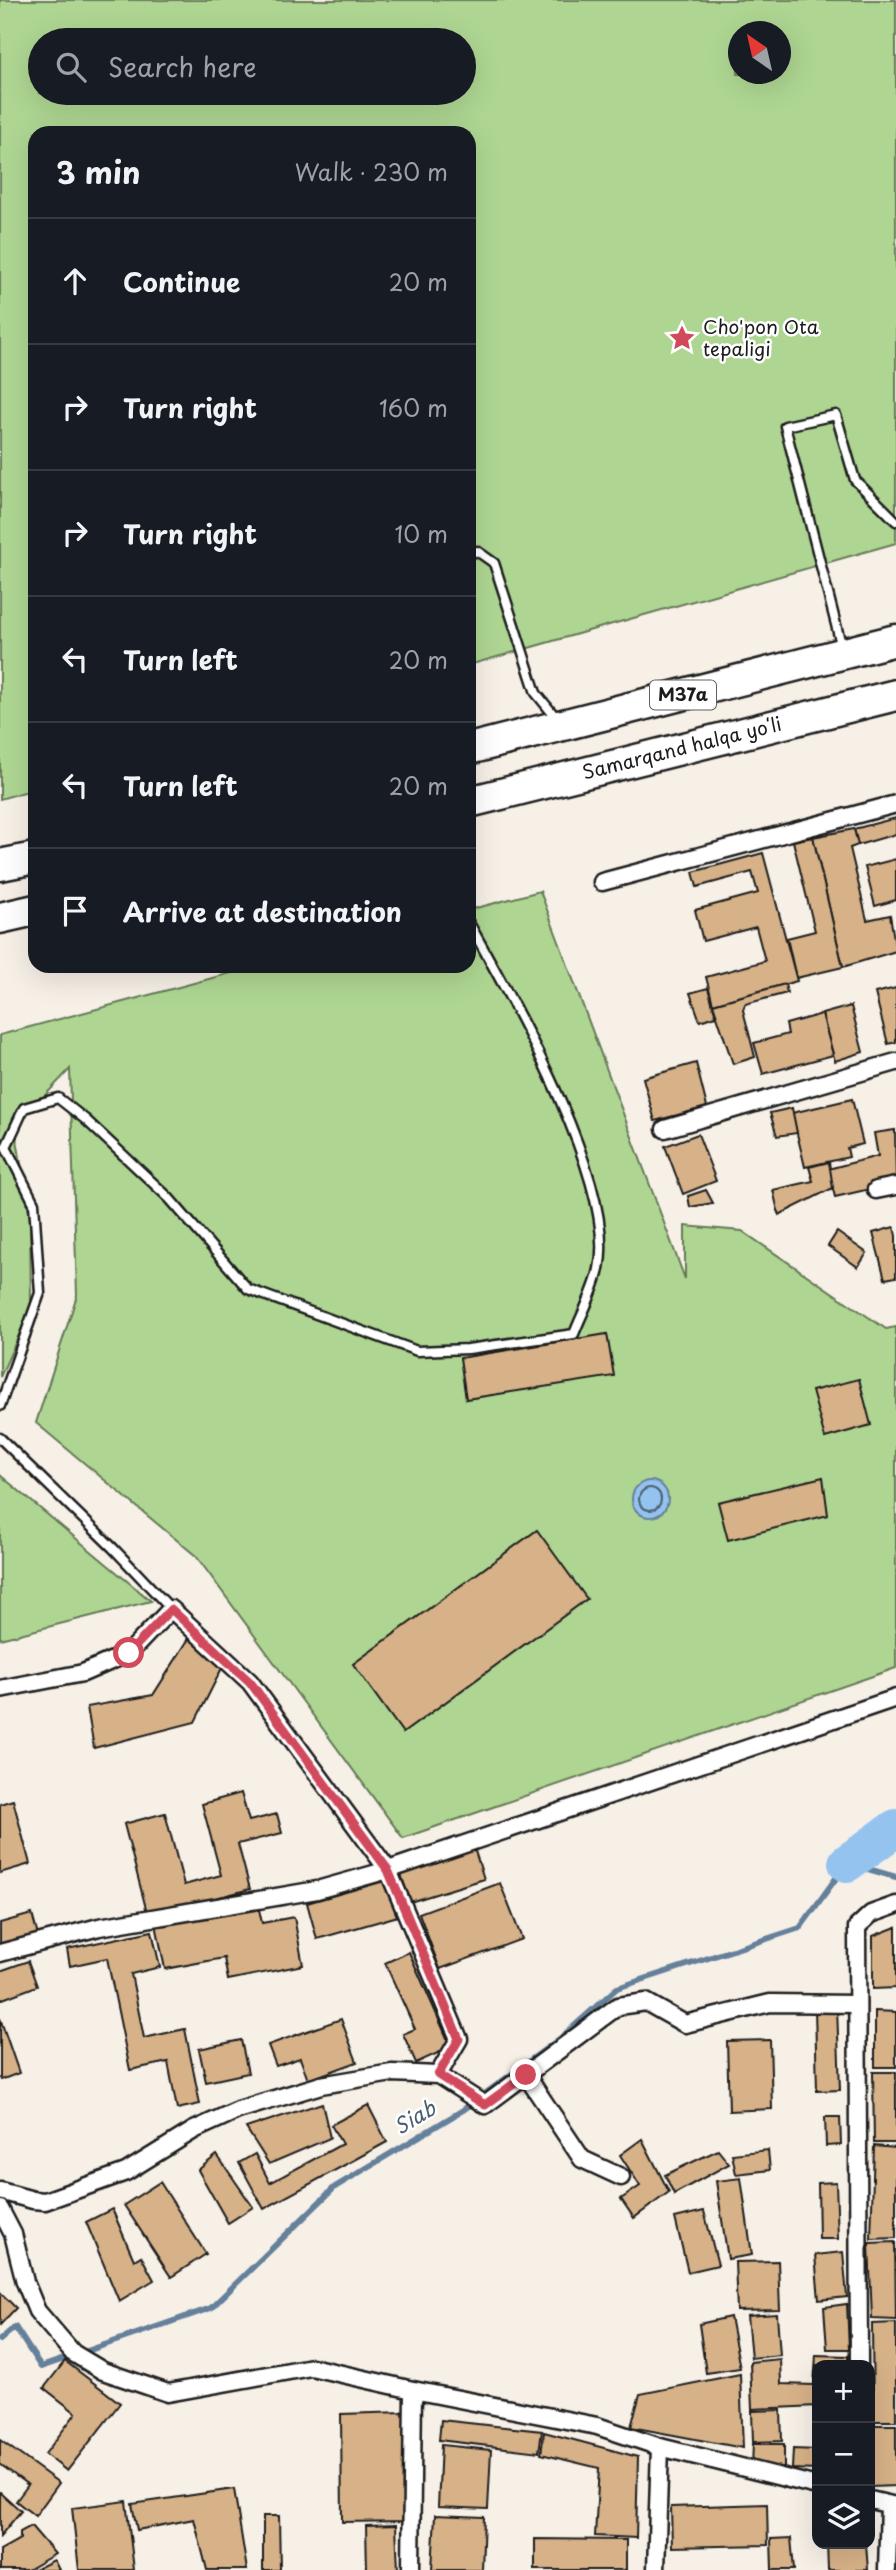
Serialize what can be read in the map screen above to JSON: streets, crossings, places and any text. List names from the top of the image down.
{
  "streets": {
    "highway": ["M37a", "Samarqand halqa yoʻli"]
  },
  "water": ["Siab"],
  "places": {
    "place": ["Cho'pon Ota tepaligi"]
  },
  "north": "top left",
  "page": {
    "search": "Search here",
    "heading": ["3 min", "Walk · 230 m"],
    "list": [
      ["Continue", "20 m"],
      ["Turn right", "160 m"],
      ["Turn right", "10 m"],
      ["Turn left", "20 m"],
      ["Turn left", "20 m"],
      "Arrive at destination"
    ],
    "map_buttons": ["+", "−"]
  }
}
